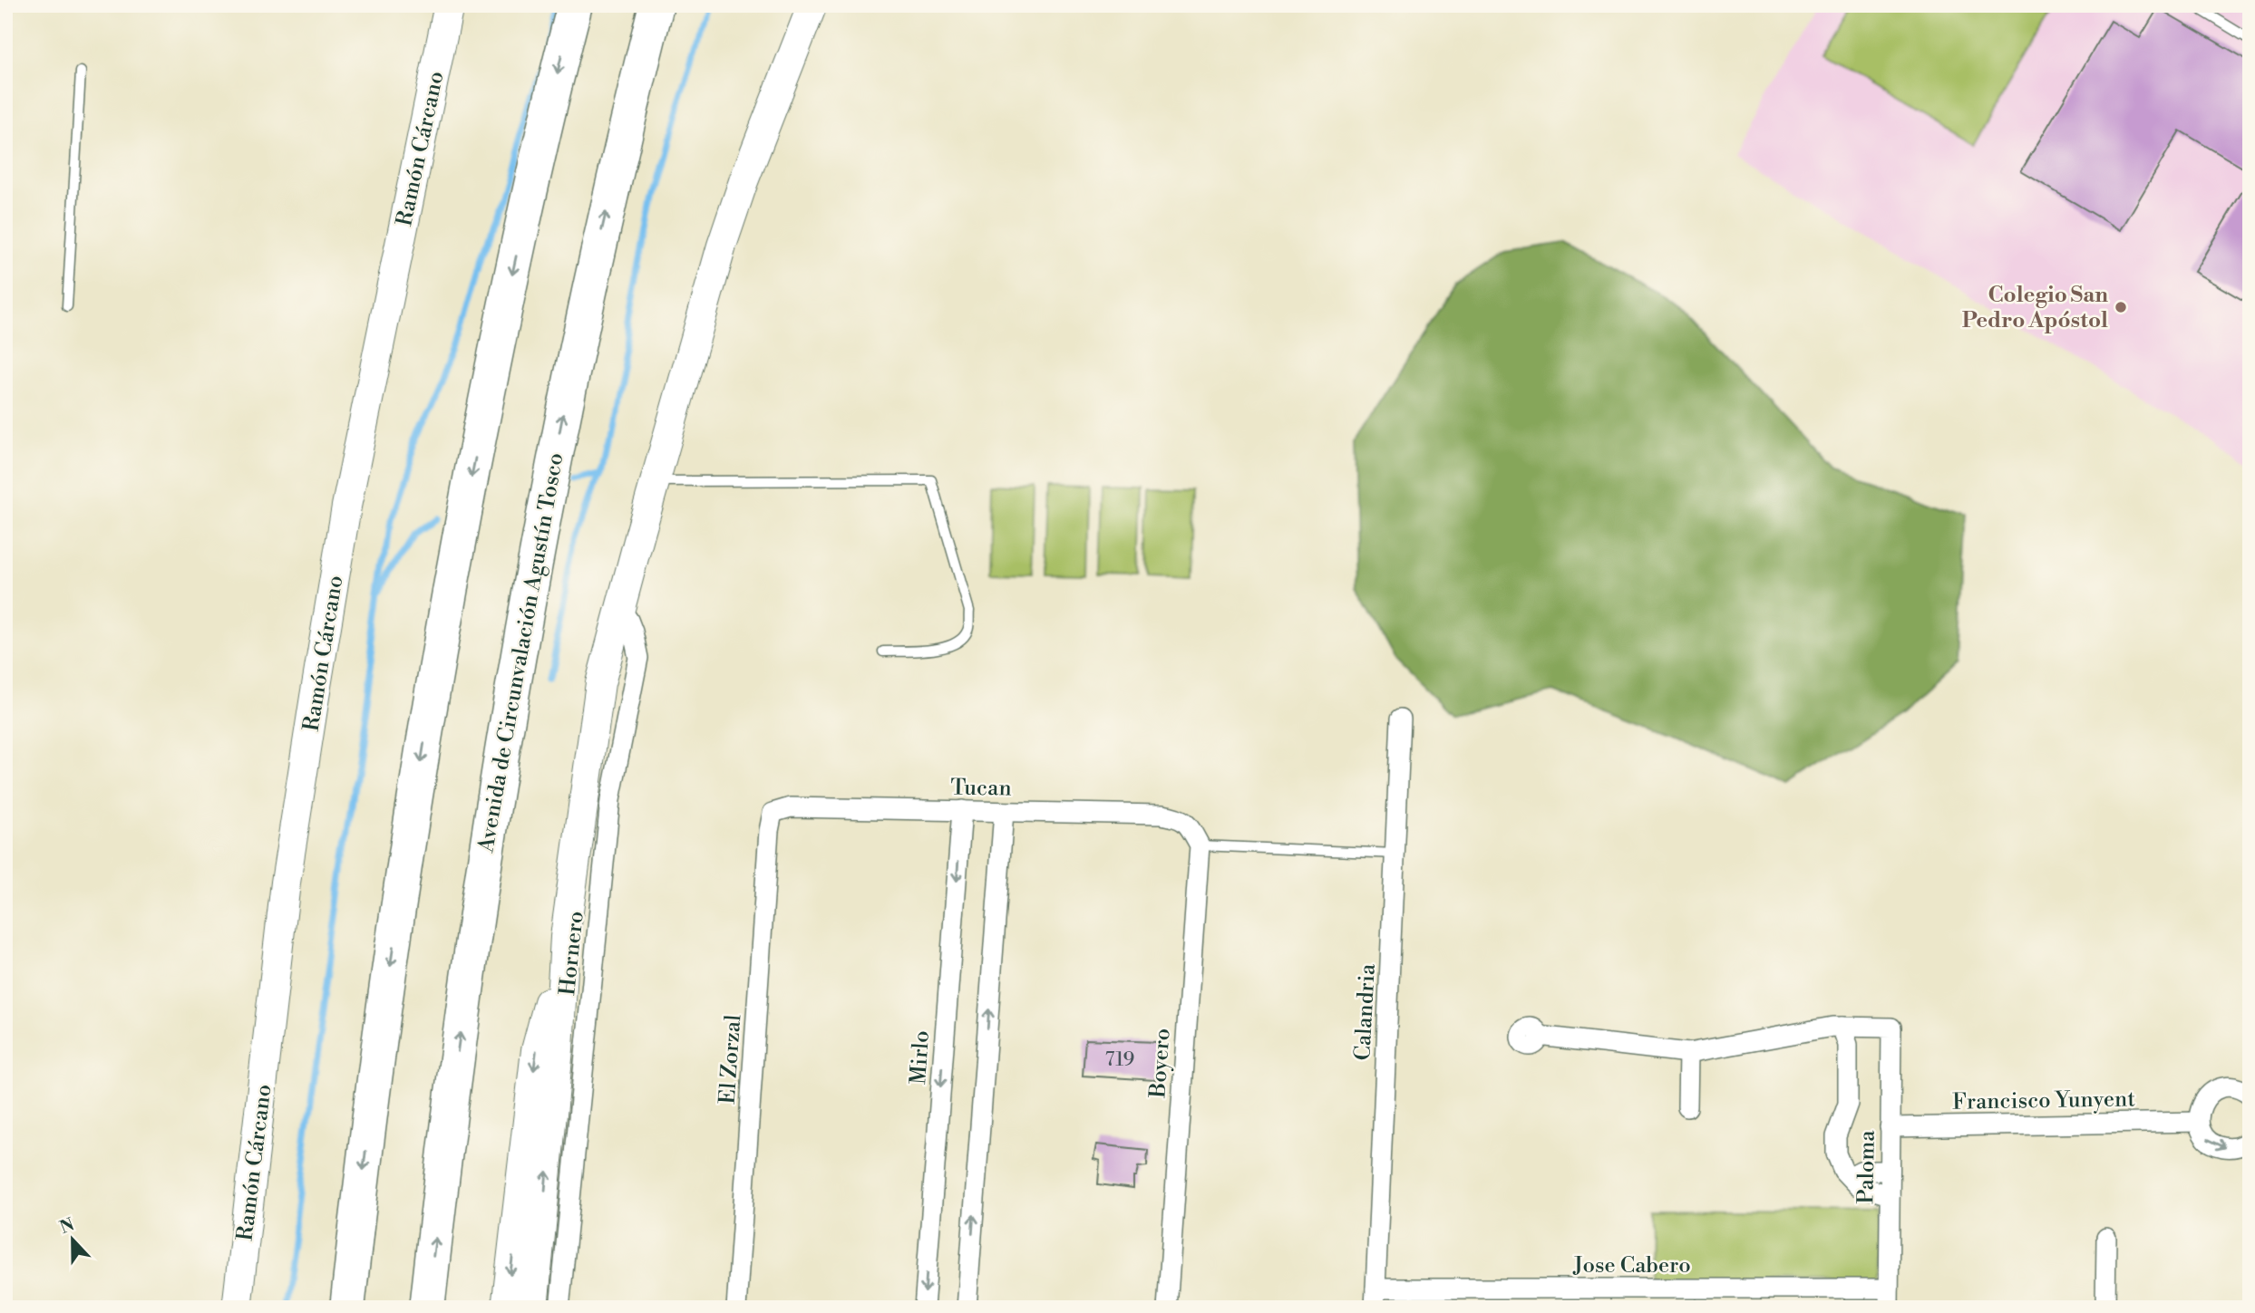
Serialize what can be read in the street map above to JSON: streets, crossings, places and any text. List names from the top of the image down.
{
  "streets": {
    "highway": ["Avenida de Circunvalación Agustín Tosco"],
    "main road": ["Ramón Cárcano"],
    "street": [
      "Tucan",
      "Hornero",
      "Calandria",
      "Mirlo",
      "El Zorzal",
      "Boyero",
      "Francisco Yunyent",
      "Paloma",
      "Jose Cabero"
    ]
  },
  "crossings": [
    ["Tucan", "Mirlo"],
    ["Tucan", "El Zorzal"],
    ["Tucan", "Boyero"],
    ["Calandria", "Jose Cabero"],
    ["Francisco Yunyent", "Paloma"],
    ["Paloma", "Jose Cabero"]
  ],
  "places": ["Colegio San Pedro Apóstol"],
  "house_numbers": ["719"],
  "north": "top"
}
